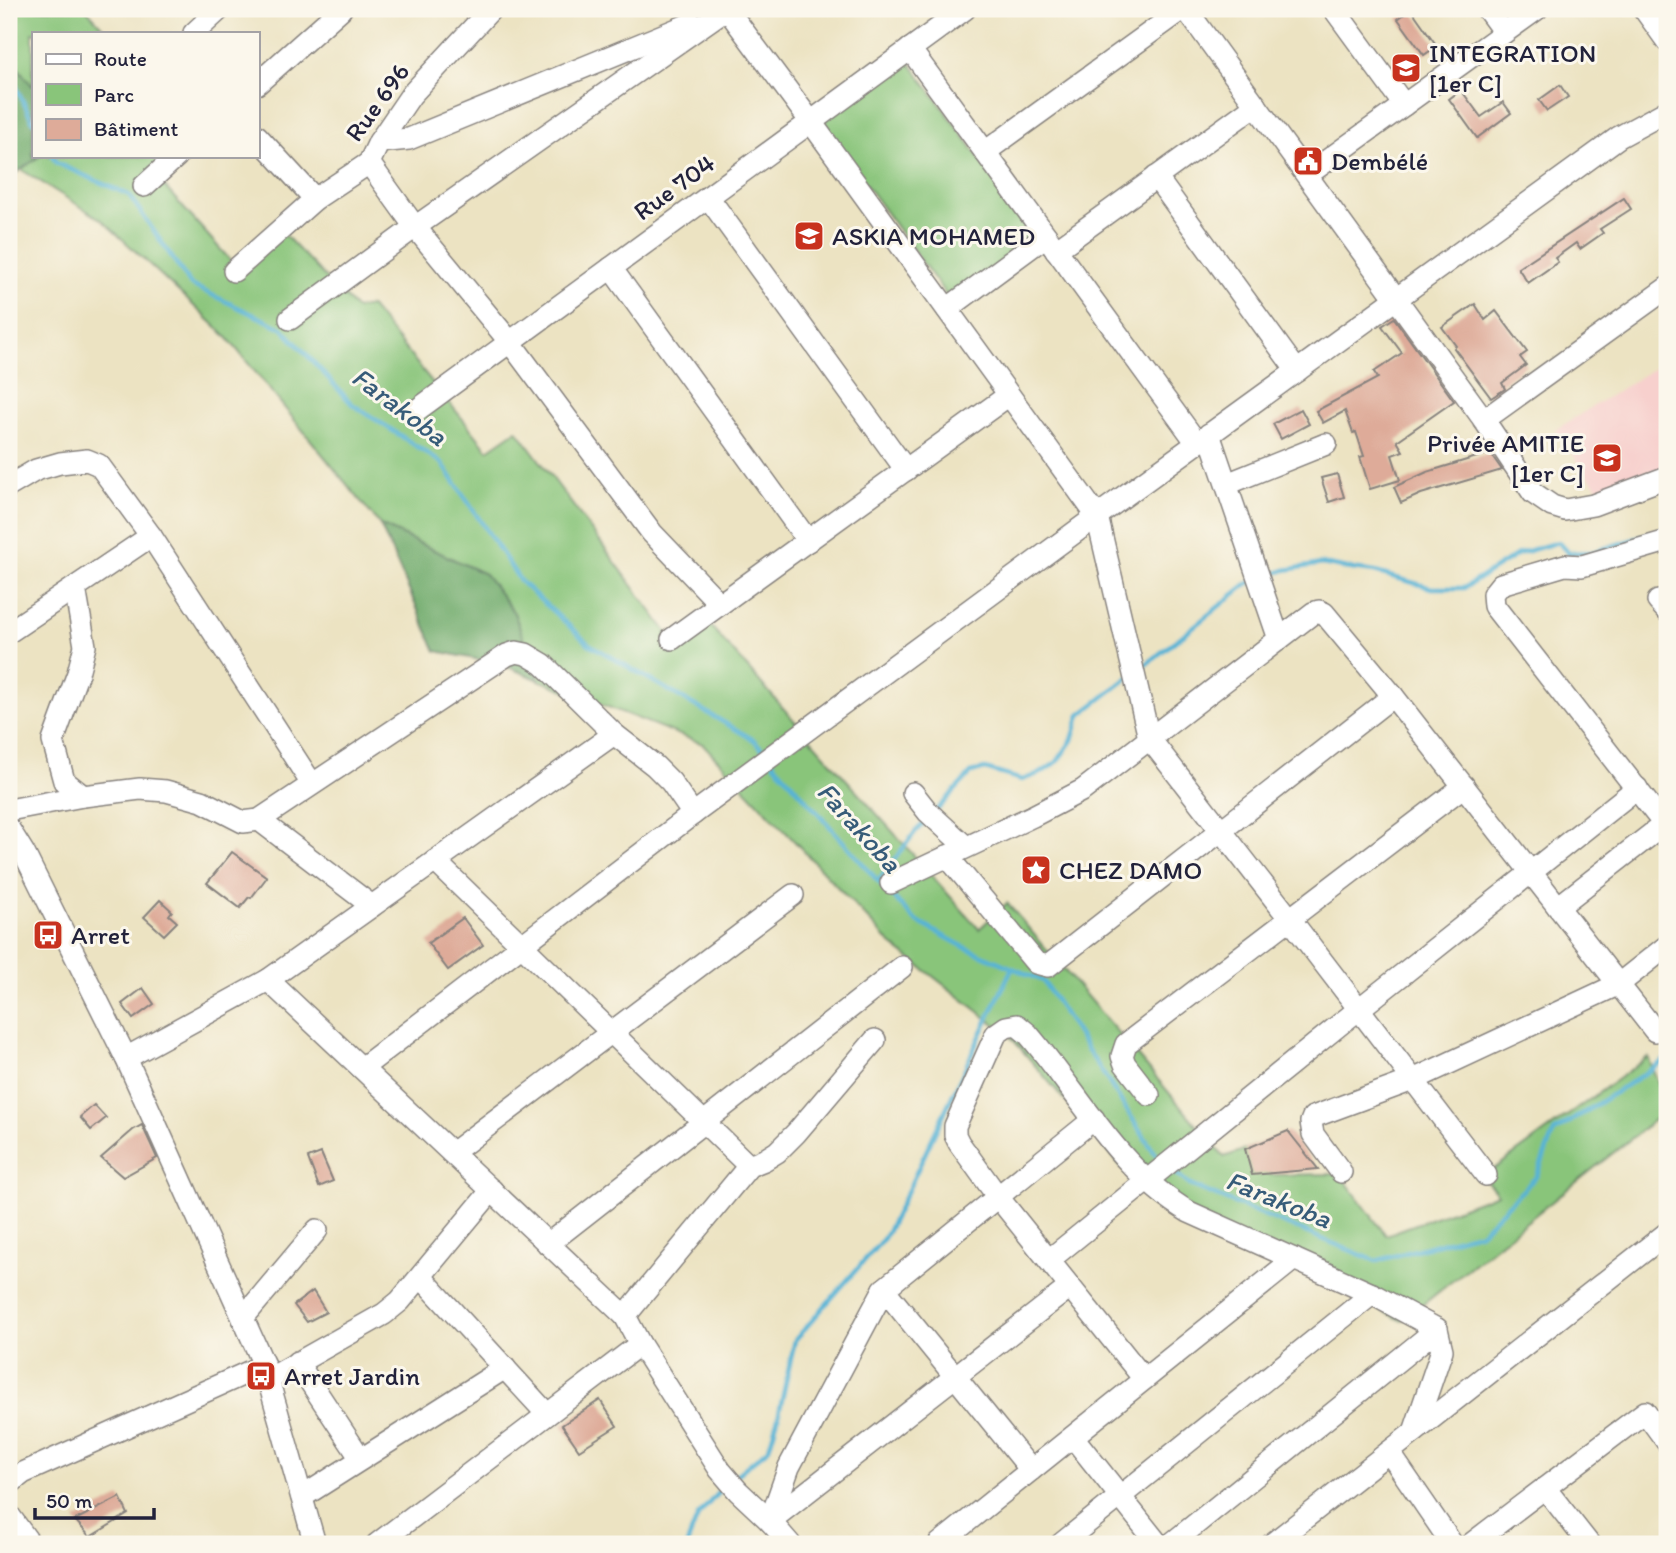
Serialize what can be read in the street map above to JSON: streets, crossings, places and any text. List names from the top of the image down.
{
  "streets": {
    "street": ["Rue 696", "Rue 704"]
  },
  "water": ["Farakoba"],
  "places": {
    "school or university": ["INTEGRATION [1er C]", "ASKIA MOHAMED", "Privée AMITIE [1er C]"],
    "public building": ["Dembélé"],
    "place": ["CHEZ DAMO"],
    "bus stop": ["Arret", "Arret Jardin"]
  },
  "legend": ["Route", "Parc", "Bâtiment"],
  "scale_bar": "50 m"
}
